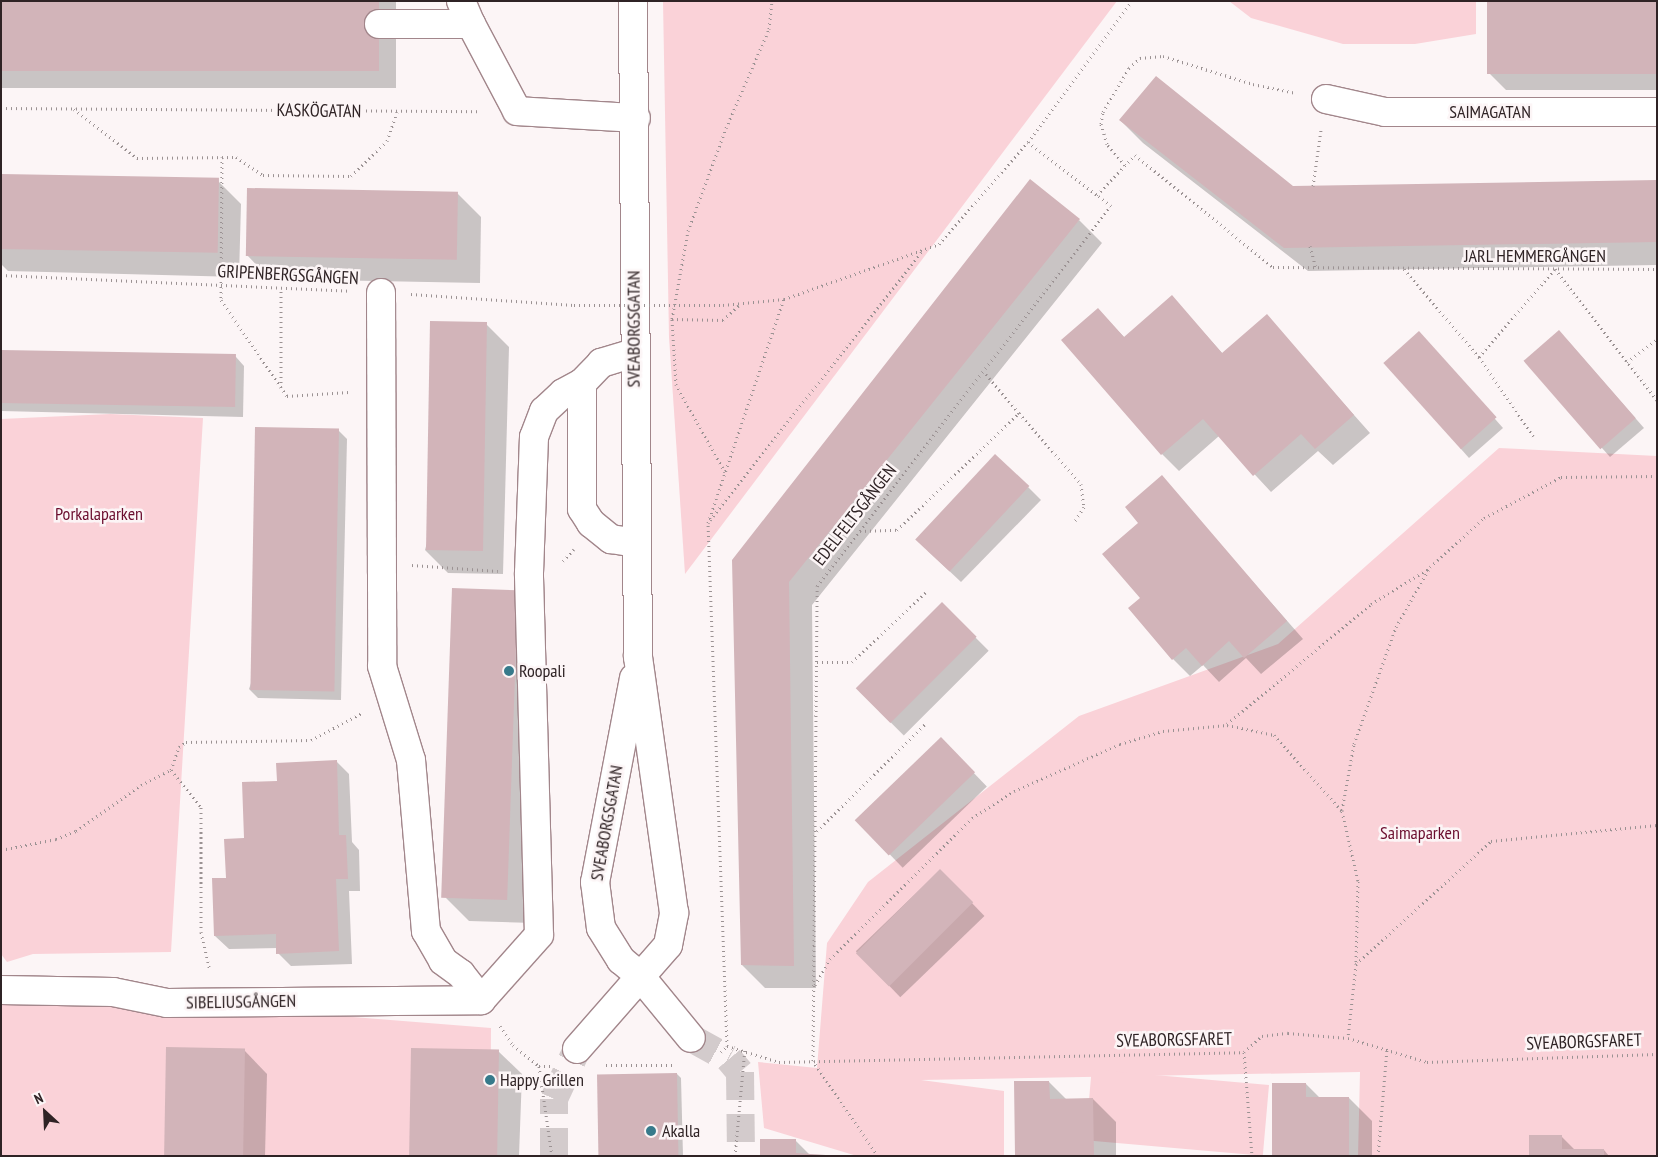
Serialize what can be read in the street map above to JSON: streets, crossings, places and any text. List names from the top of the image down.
{
  "streets": {
    "street": ["SAIMAGATAN", "SVEABORGSGATAN", "SIBELIUSGÅNGEN"],
    "path": [
      "KASKÖGATAN",
      "JARL HEMMERGÅNGEN",
      "GRIPENBERGSGÅNGEN",
      "EDELFELTSGÅNGEN",
      "SVEABORGSFARET"
    ]
  },
  "crossings": [
    ["EDELFELTSGÅNGEN", "SVEABORGSFARET"]
  ],
  "parks": ["Porkalaparken", "Saimaparken"],
  "places": ["Roopali", "Happy Grillen", "Akalla"],
  "north": "top left"
}
